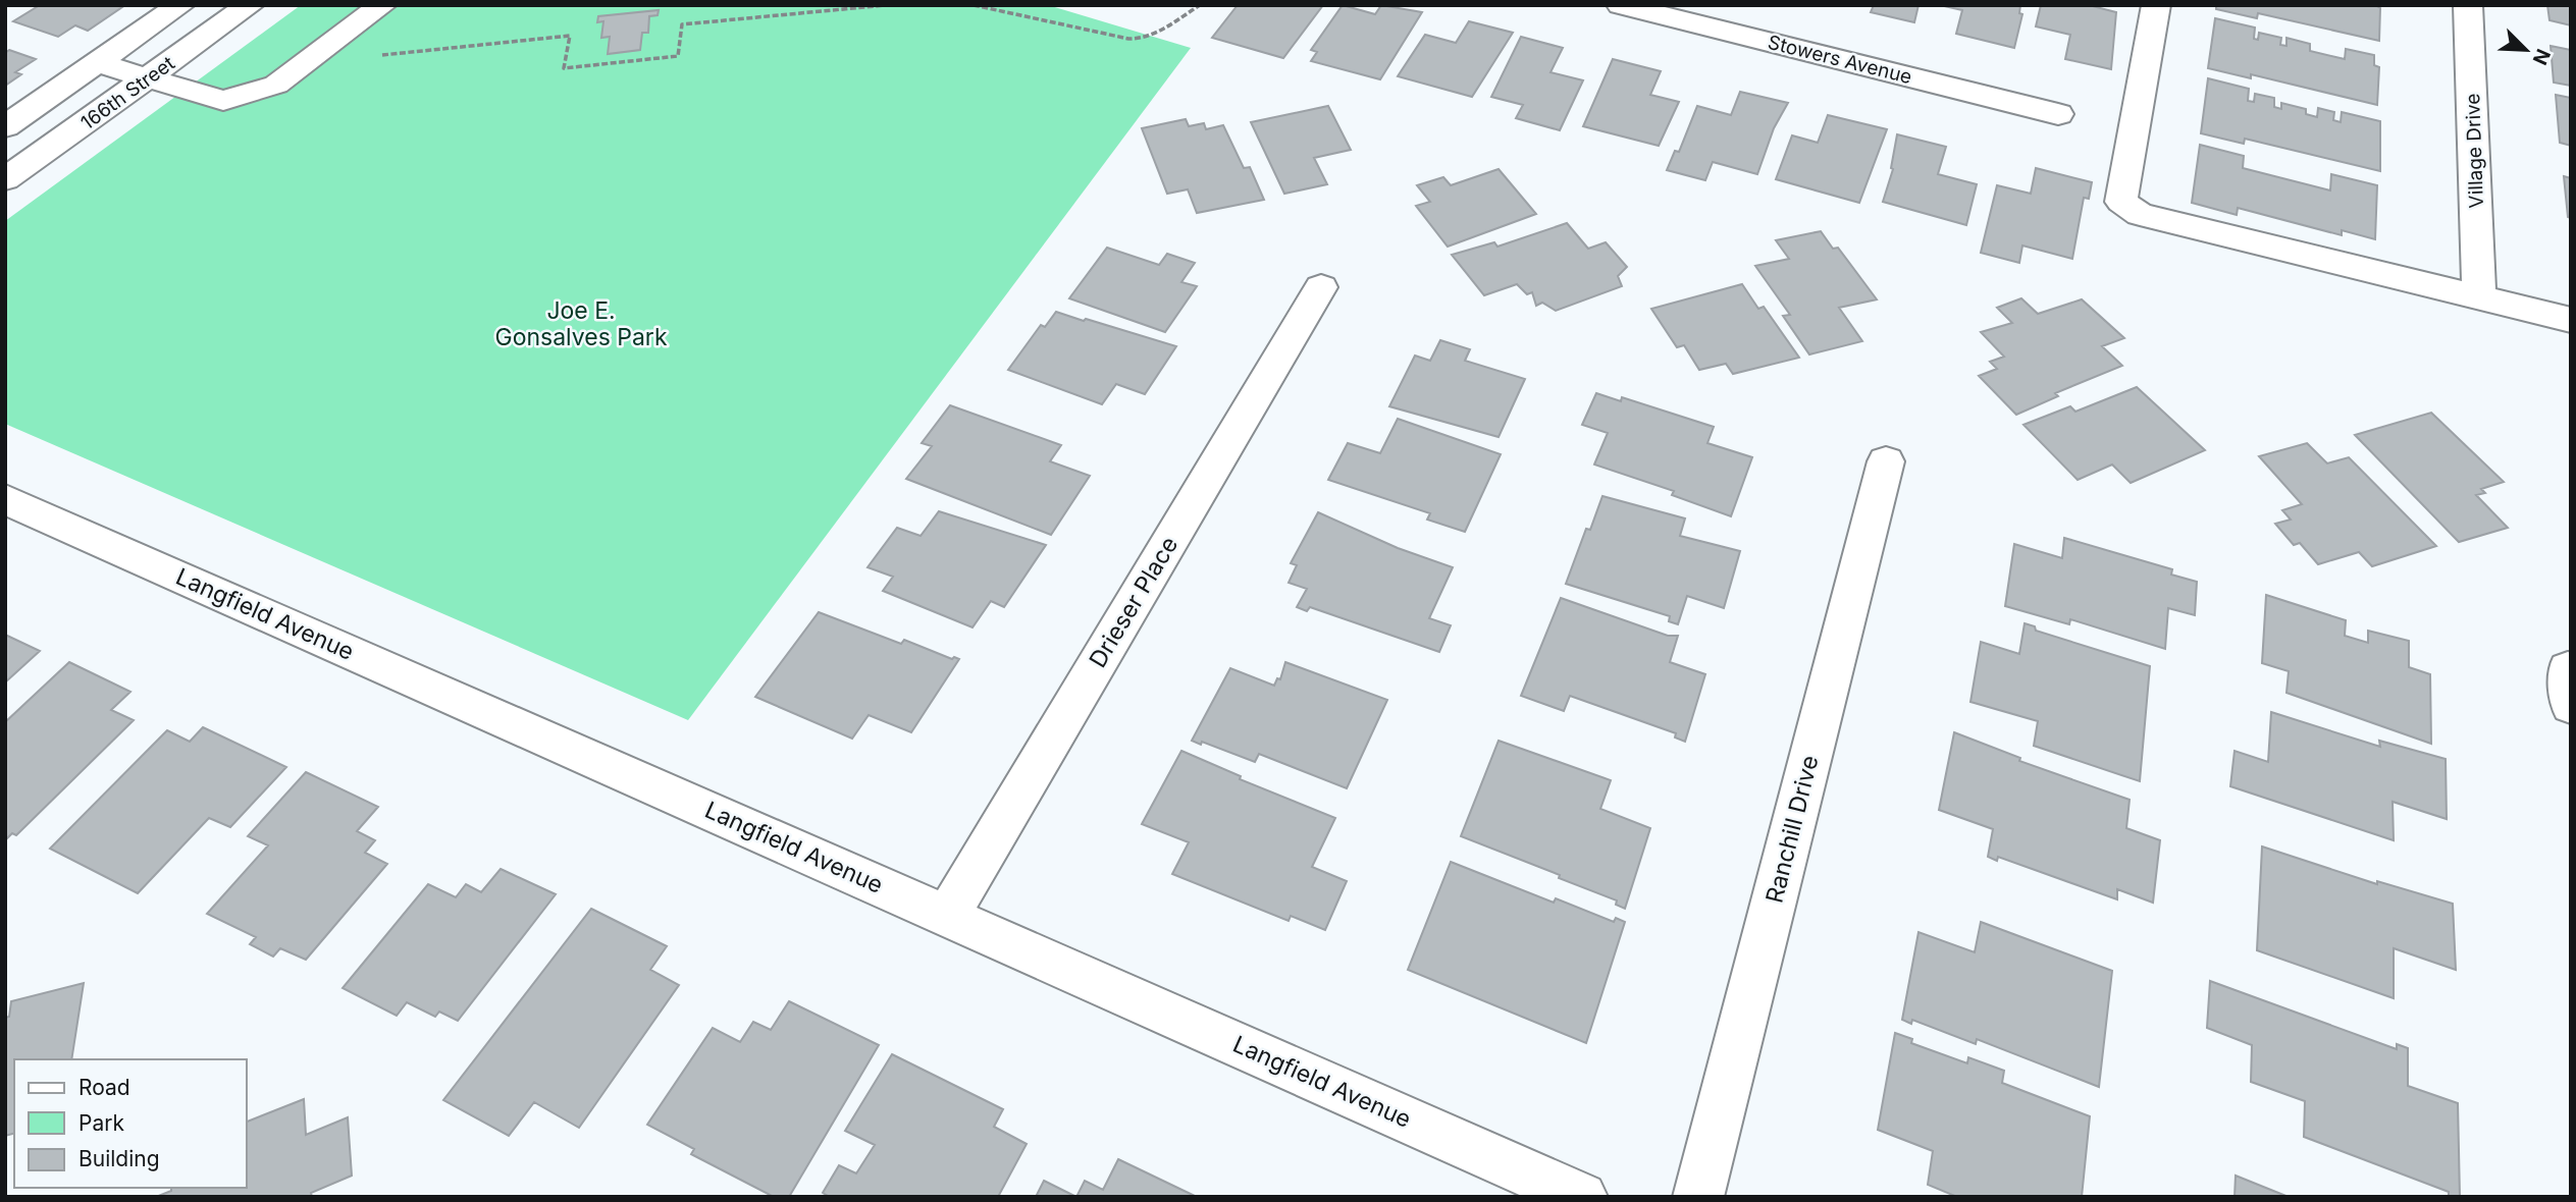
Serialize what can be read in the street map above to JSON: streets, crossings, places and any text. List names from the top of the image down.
{
  "streets": {
    "street": [
      "Stowers Avenue",
      "166th Street",
      "Village Drive",
      "Drieser Place",
      "Langfield Avenue",
      "Ranchill Drive"
    ]
  },
  "crossings": [
    ["Drieser Place", "Langfield Avenue"]
  ],
  "parks": ["Joe E. Gonsalves Park"],
  "legend": ["Road", "Park", "Building"],
  "north": "bottom right"
}
